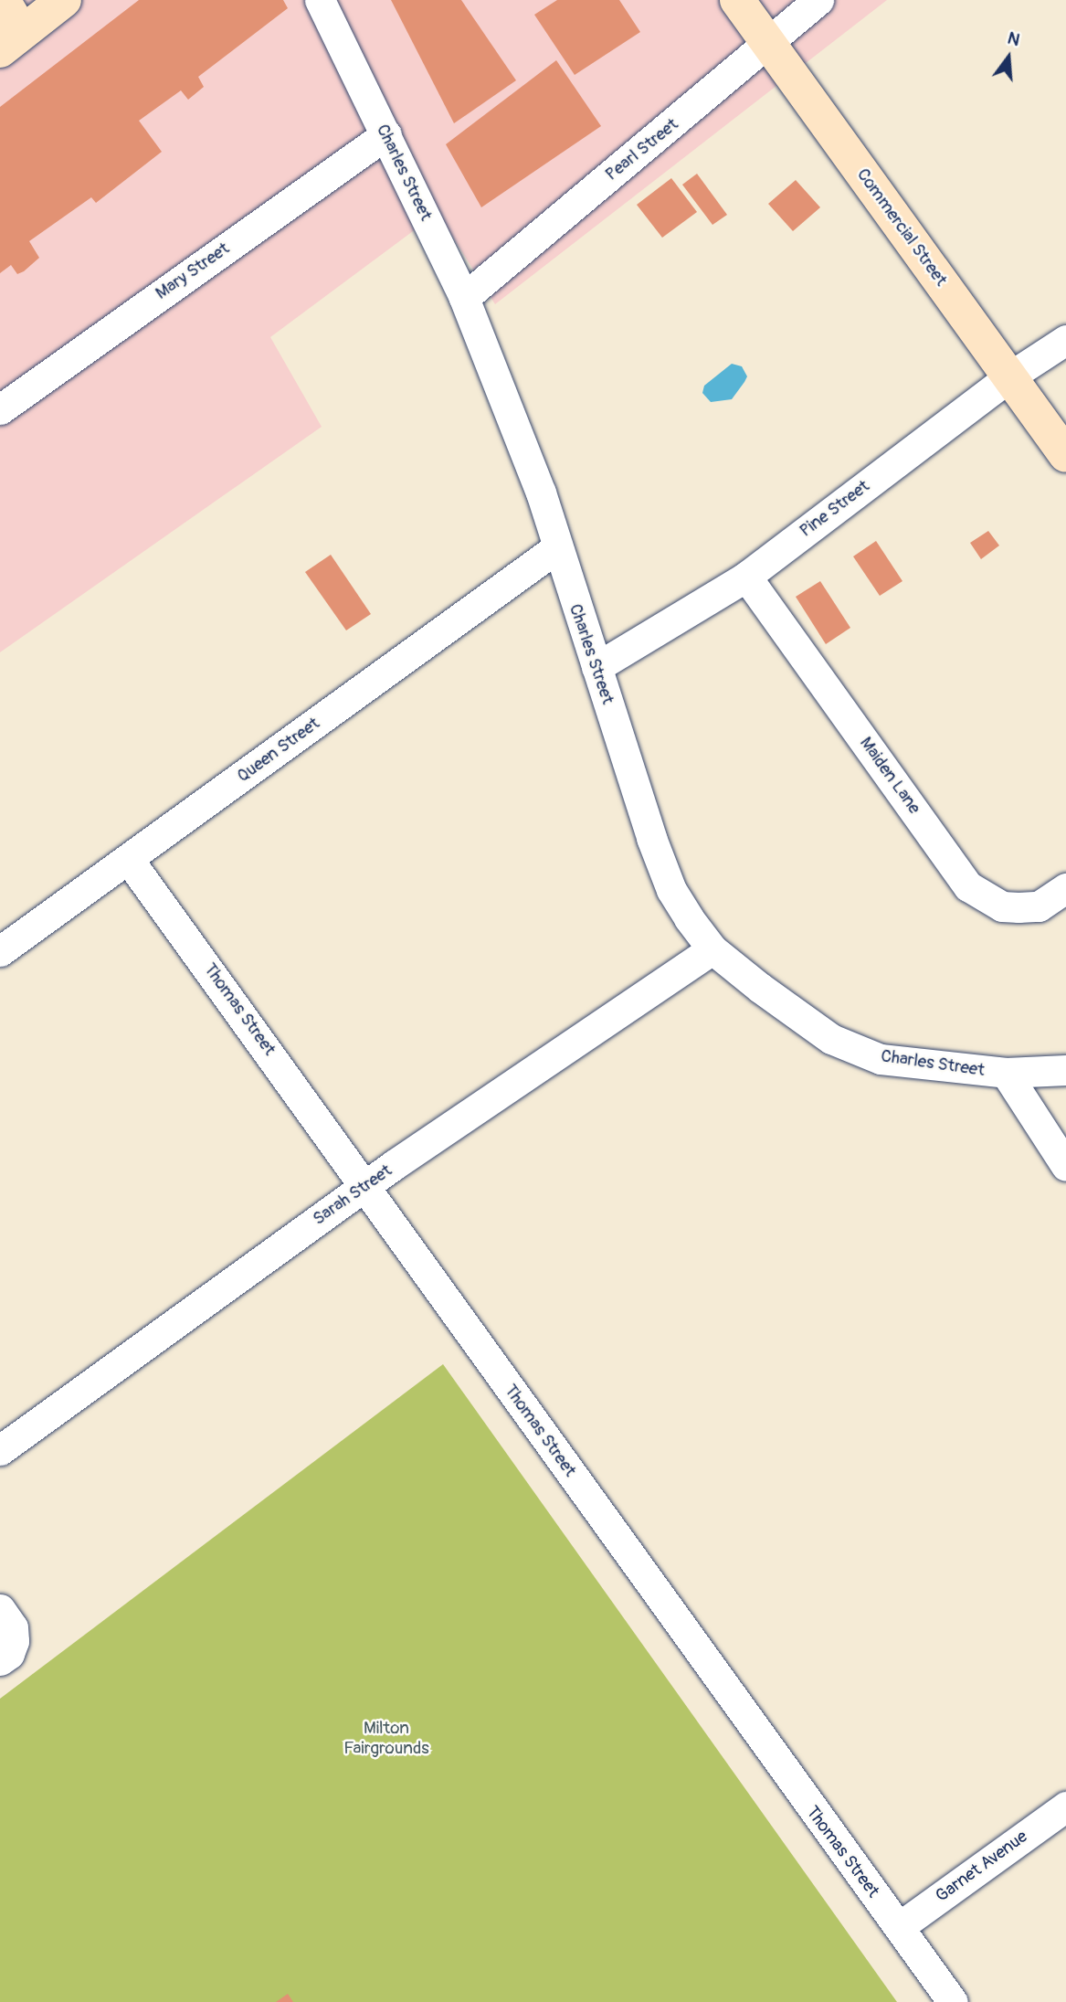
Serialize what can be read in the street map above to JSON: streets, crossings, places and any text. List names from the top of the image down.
{
  "streets": {
    "street": [
      "Pearl Street",
      "Charles Street",
      "Commercial Street",
      "Mary Street",
      "Pine Street",
      "Queen Street",
      "Maiden Lane",
      "Thomas Street",
      "Sarah Street",
      "Garnet Avenue"
    ]
  },
  "crossings": [
    ["Pearl Street", "Charles Street"],
    ["Pearl Street", "Commercial Street"],
    ["Charles Street", "Mary Street"],
    ["Charles Street", "Pine Street"],
    ["Charles Street", "Queen Street"],
    ["Charles Street", "Sarah Street"],
    ["Commercial Street", "Pine Street"],
    ["Pine Street", "Maiden Lane"],
    ["Queen Street", "Thomas Street"],
    ["Thomas Street", "Sarah Street"],
    ["Thomas Street", "Garnet Avenue"]
  ],
  "parks": ["Milton Fairgrounds"],
  "north": "top"
}
